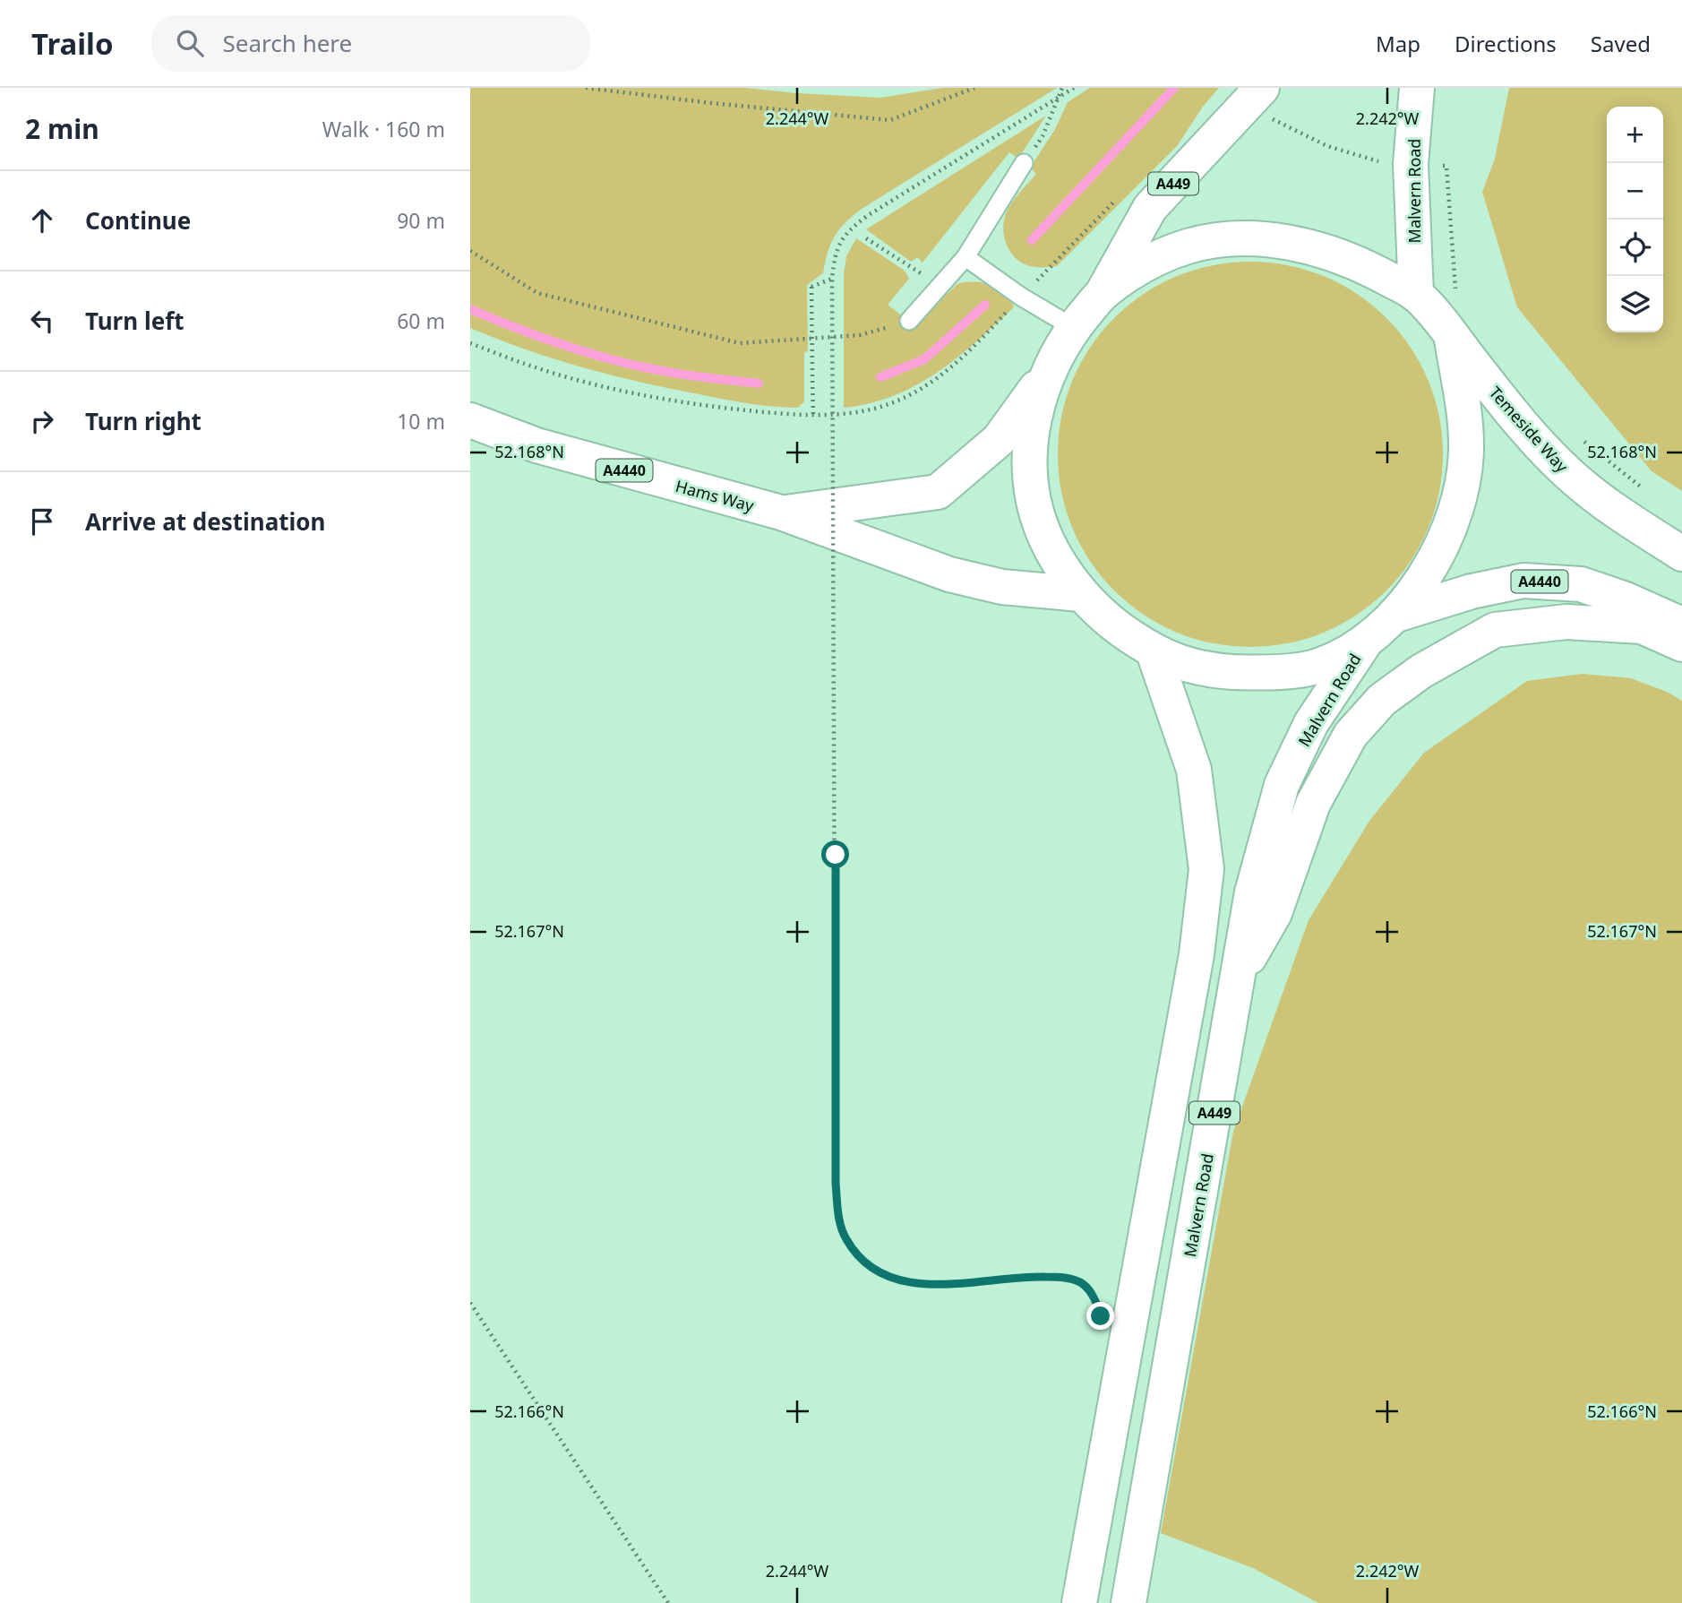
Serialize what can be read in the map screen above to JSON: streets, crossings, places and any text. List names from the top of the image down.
{
  "streets": {
    "main road": [
      "A449",
      "Malvern Road",
      "Temeside Way",
      "A4440",
      "Hams Way"
    ]
  },
  "crossings": [
    ["Malvern Road", "Temeside Way"]
  ],
  "page": {
    "header": "Trailo",
    "search": "Search here",
    "nav": ["Map", "Directions", "Saved"],
    "heading": ["2 min", "Walk · 160 m"],
    "map_buttons": ["+", "−"],
    "list": [
      ["Continue", "90 m"],
      ["Turn left", "60 m"],
      ["Turn right", "10 m"],
      "Arrive at destination"
    ]
  },
  "coordinates": [
    "2.244°W",
    "2.242°W",
    "52.168°N",
    "52.167°N",
    "52.166°N"
  ]
}
